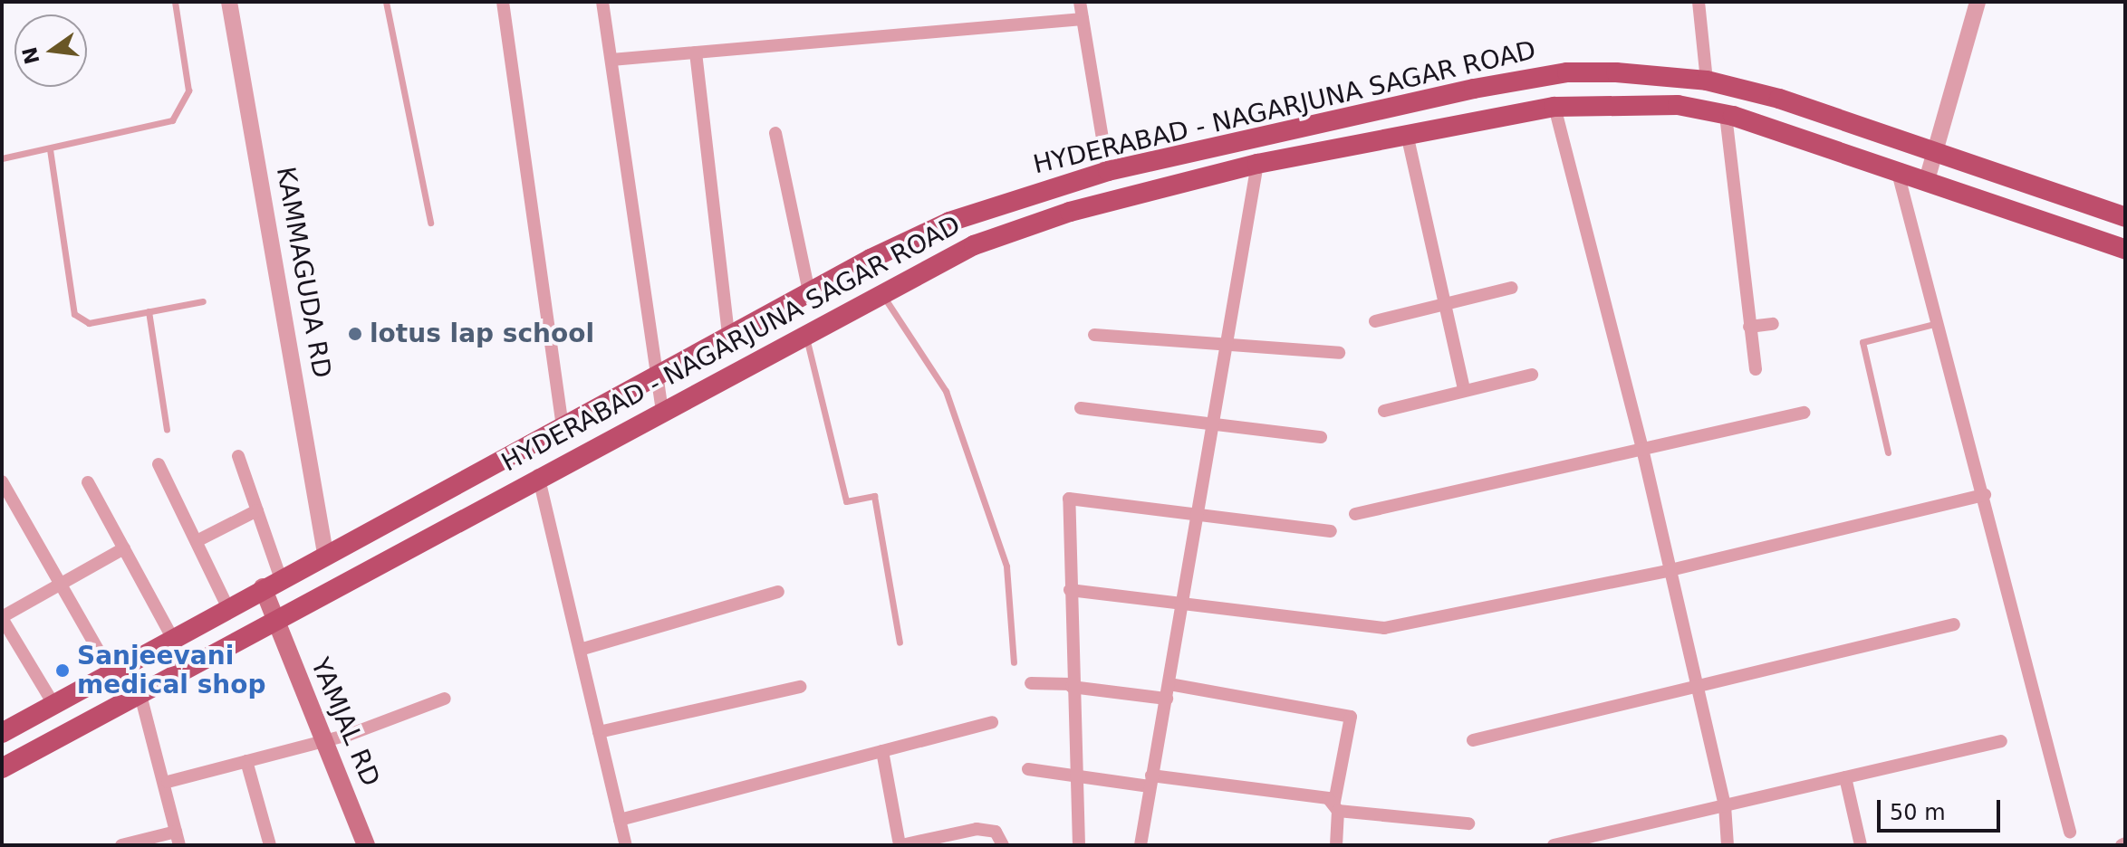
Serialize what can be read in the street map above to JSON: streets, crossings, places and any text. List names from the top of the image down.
{
  "streets": {
    "main road": ["HYDERABAD - NAGARJUNA SAGAR ROAD", "YAMJAL RD"],
    "street": ["KAMMAGUDA RD"]
  },
  "crossings": [
    ["HYDERABAD - NAGARJUNA SAGAR ROAD", "KAMMAGUDA RD"],
    ["HYDERABAD - NAGARJUNA SAGAR ROAD", "YAMJAL RD"]
  ],
  "places": ["lotus lap school", "Sanjeevani medical shop"],
  "scale_bar": "50 m",
  "north": "left"
}
